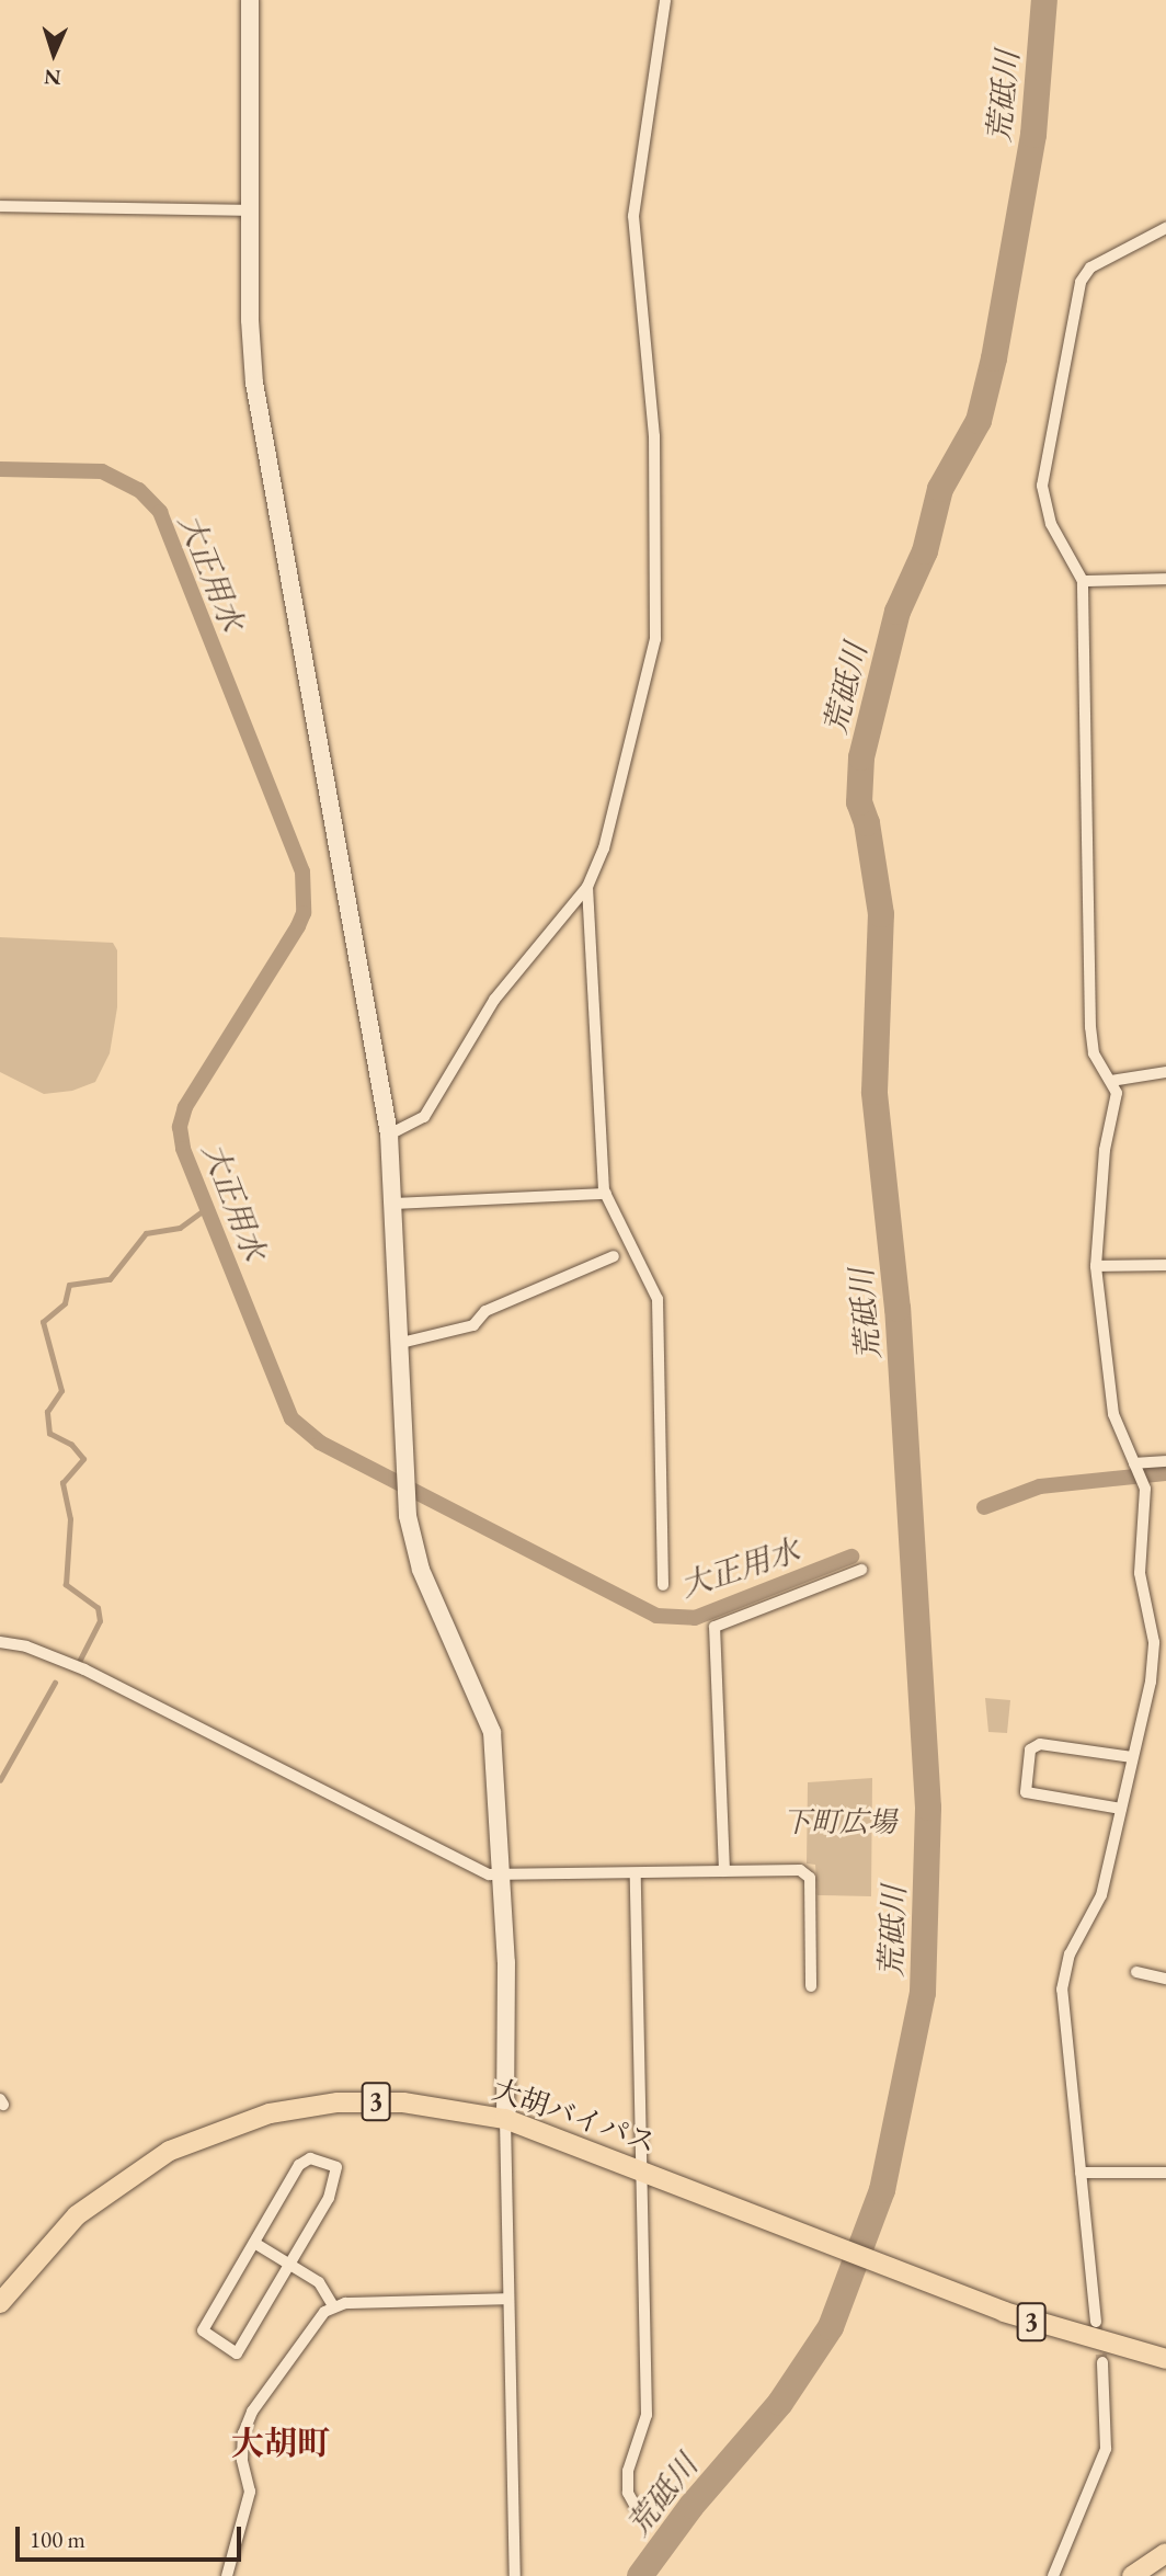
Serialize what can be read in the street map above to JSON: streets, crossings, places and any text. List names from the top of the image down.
{
  "streets": {
    "main road": ["3", "大胡バイパス"]
  },
  "districts": ["大胡町"],
  "water": ["荒砥川", "大正用水"],
  "parks": ["下町広場"],
  "scale_bar": "100 m",
  "north": "bottom"
}
